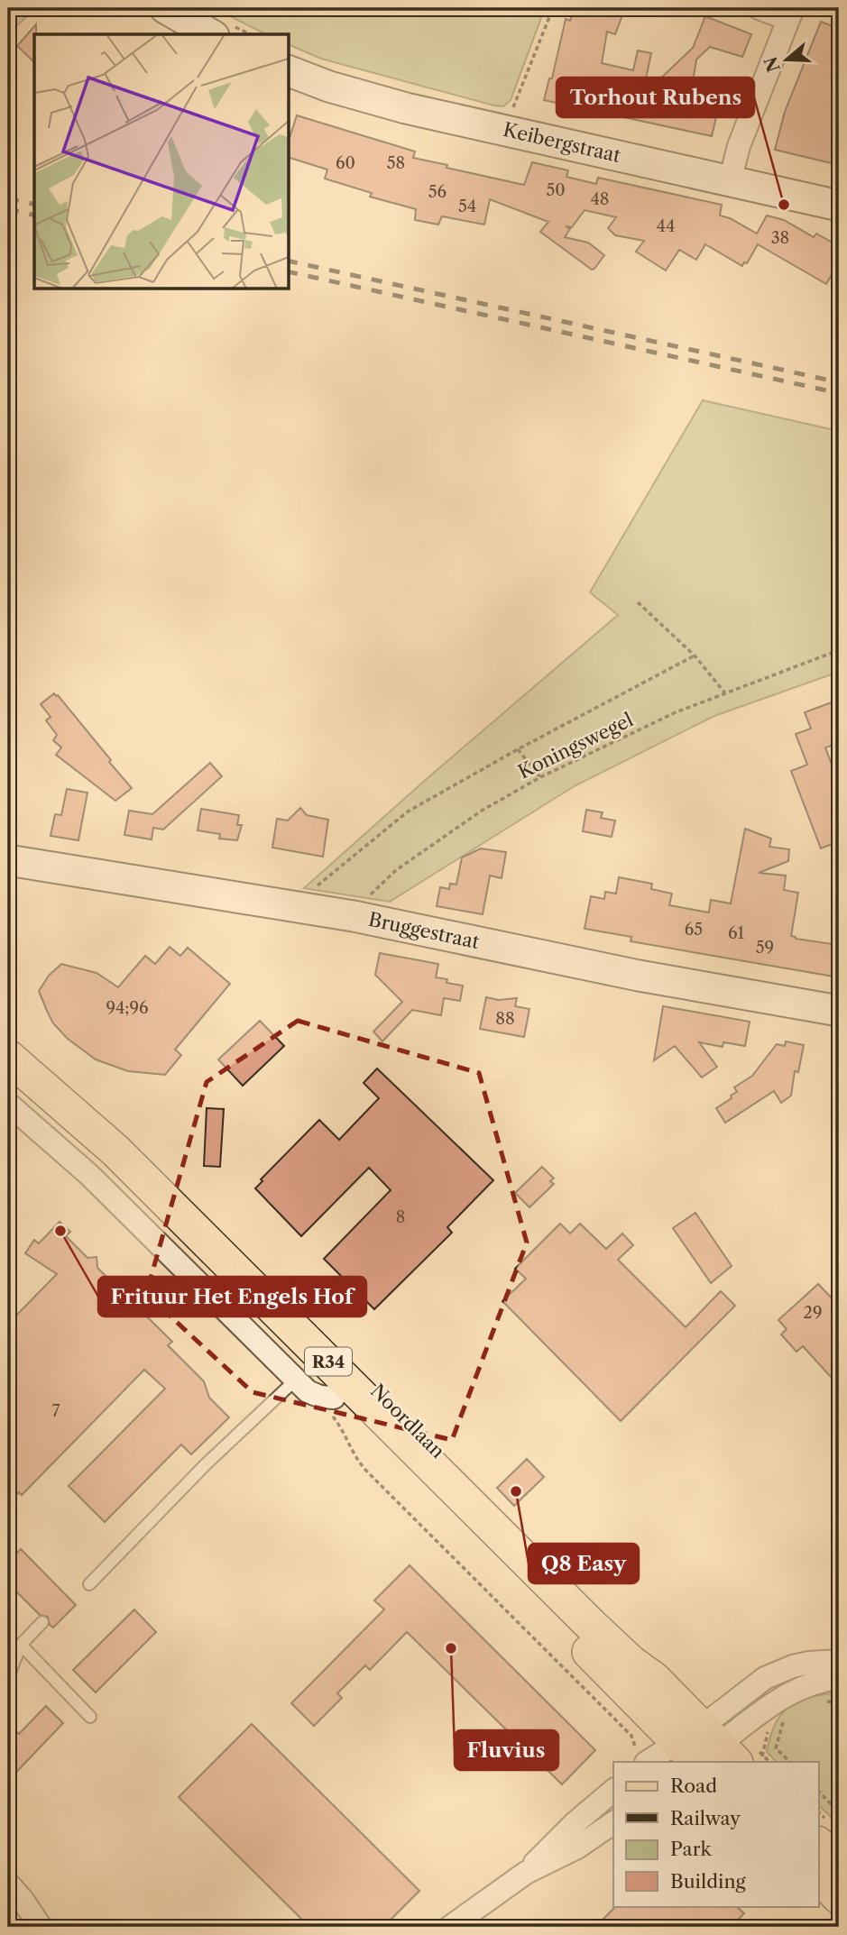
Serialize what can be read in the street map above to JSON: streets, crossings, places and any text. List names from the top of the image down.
{
  "streets": {
    "main road": ["R34", "Noordlaan"],
    "street": ["Keibergstraat", "Bruggestraat"],
    "path": ["Koningswegel"]
  },
  "crossings": [
    ["Koningswegel", "Bruggestraat"]
  ],
  "places": [
    "Torhout Rubens",
    "Frituur Het Engels Hof",
    "Q8 Easy",
    "Fluvius"
  ],
  "house_numbers": [
    "60",
    "58",
    "50",
    "56",
    "48",
    "54",
    "44",
    "38",
    "65",
    "61",
    "59",
    "94;96",
    "88",
    "8",
    "29",
    "7"
  ],
  "legend": [
    "Road",
    "Railway",
    "Park",
    "Building"
  ],
  "north": "left"
}
